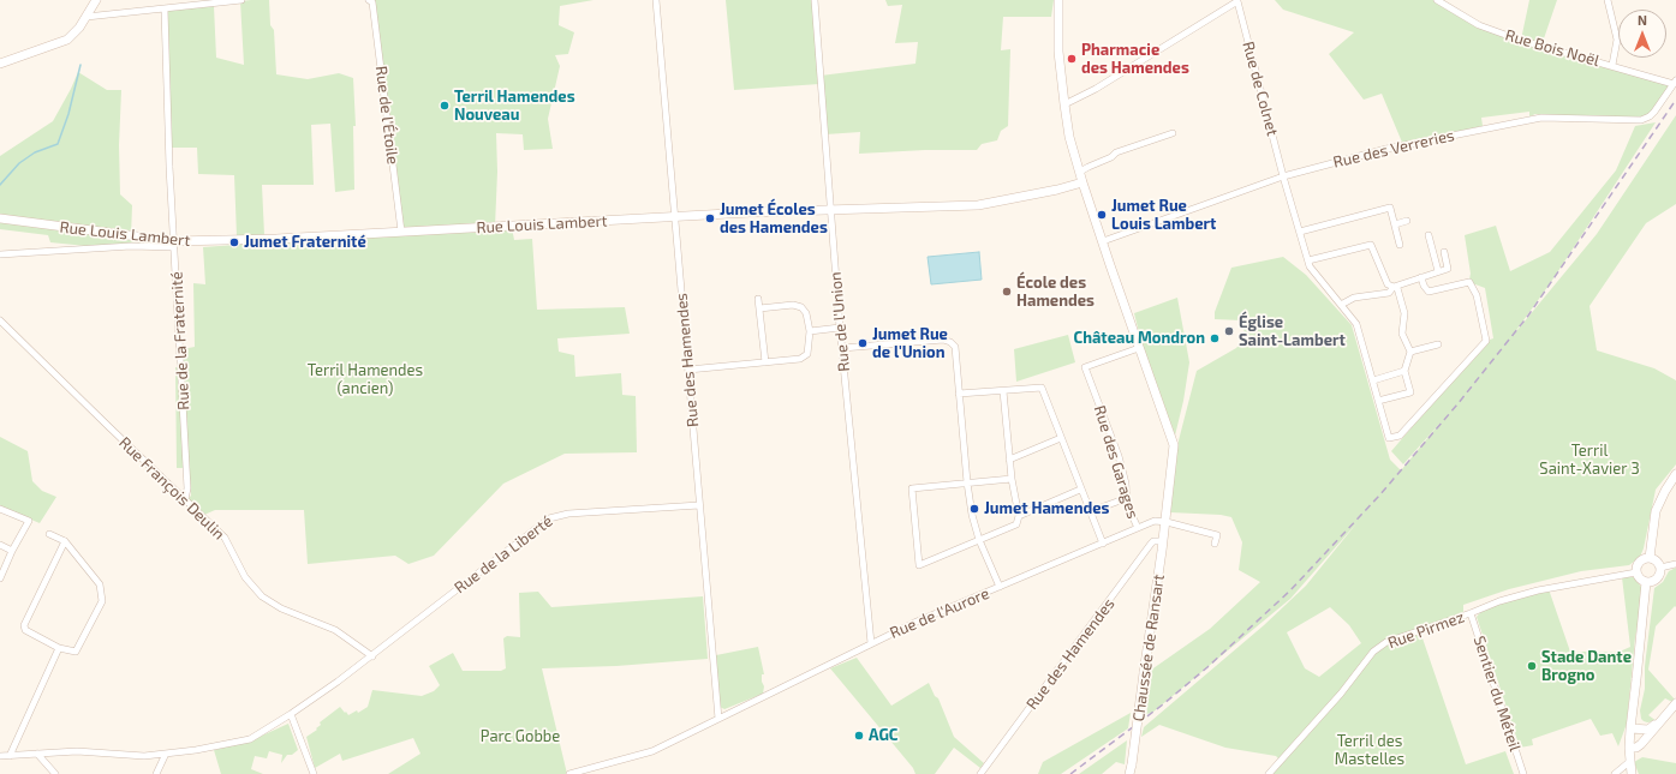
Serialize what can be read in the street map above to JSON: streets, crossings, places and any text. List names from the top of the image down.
{
  "streets": {
    "street": [
      "Rue Bois Noël",
      "Rue de Colnet",
      "Rue de l'Étoile",
      "Rue des Verreries",
      "Rue Louis Lambert",
      "Rue de l'Union",
      "Rue de la Fraternité",
      "Rue des Hamendes",
      "Rue des Garages",
      "Rue François Deulin",
      "Rue de la Liberté",
      "Rue de l'Aurore",
      "Rue Pirmez",
      "Chaussée de Ransart",
      "Sentier du Méteil"
    ]
  },
  "crossings": [
    ["Rue Bois Noël", "Rue des Verreries"],
    ["Rue de Colnet", "Rue des Verreries"],
    ["Rue de Colnet", "Chaussée de Ransart"],
    ["Rue de l'Étoile", "Rue Louis Lambert"],
    ["Rue des Verreries", "Chaussée de Ransart"],
    ["Rue Louis Lambert", "Rue de l'Union"],
    ["Rue Louis Lambert", "Rue de la Fraternité"],
    ["Rue Louis Lambert", "Rue des Hamendes"],
    ["Rue Louis Lambert", "Chaussée de Ransart"],
    ["Rue de l'Union", "Rue de l'Aurore"],
    ["Rue de la Fraternité", "Rue François Deulin"],
    ["Rue des Hamendes", "Rue de la Liberté"],
    ["Rue des Hamendes", "Rue de l'Aurore"],
    ["Rue des Hamendes", "Chaussée de Ransart"],
    ["Rue des Garages", "Rue de l'Aurore"],
    ["Rue des Garages", "Chaussée de Ransart"],
    ["Rue François Deulin", "Rue de la Liberté"],
    ["Rue de l'Aurore", "Chaussée de Ransart"],
    ["Rue Pirmez", "Sentier du Méteil"]
  ],
  "parks": [
    "Terril Hamendes (ancien)",
    "Terril Saint-Xavier 3",
    "Parc Gobbe",
    "Terril des Mastelles"
  ],
  "places": [
    "Pharmacie des Hamendes",
    "Terril Hamendes Nouveau",
    "Jumet Rue Louis Lambert",
    "Jumet Écoles des Hamendes",
    "Jumet Fraternité",
    "École des Hamendes",
    "Église Saint-Lambert",
    "Château Mondron",
    "Jumet Rue de l'Union",
    "Jumet Hamendes",
    "Stade Dante Brogno",
    "AGC"
  ],
  "north": "top"
}
